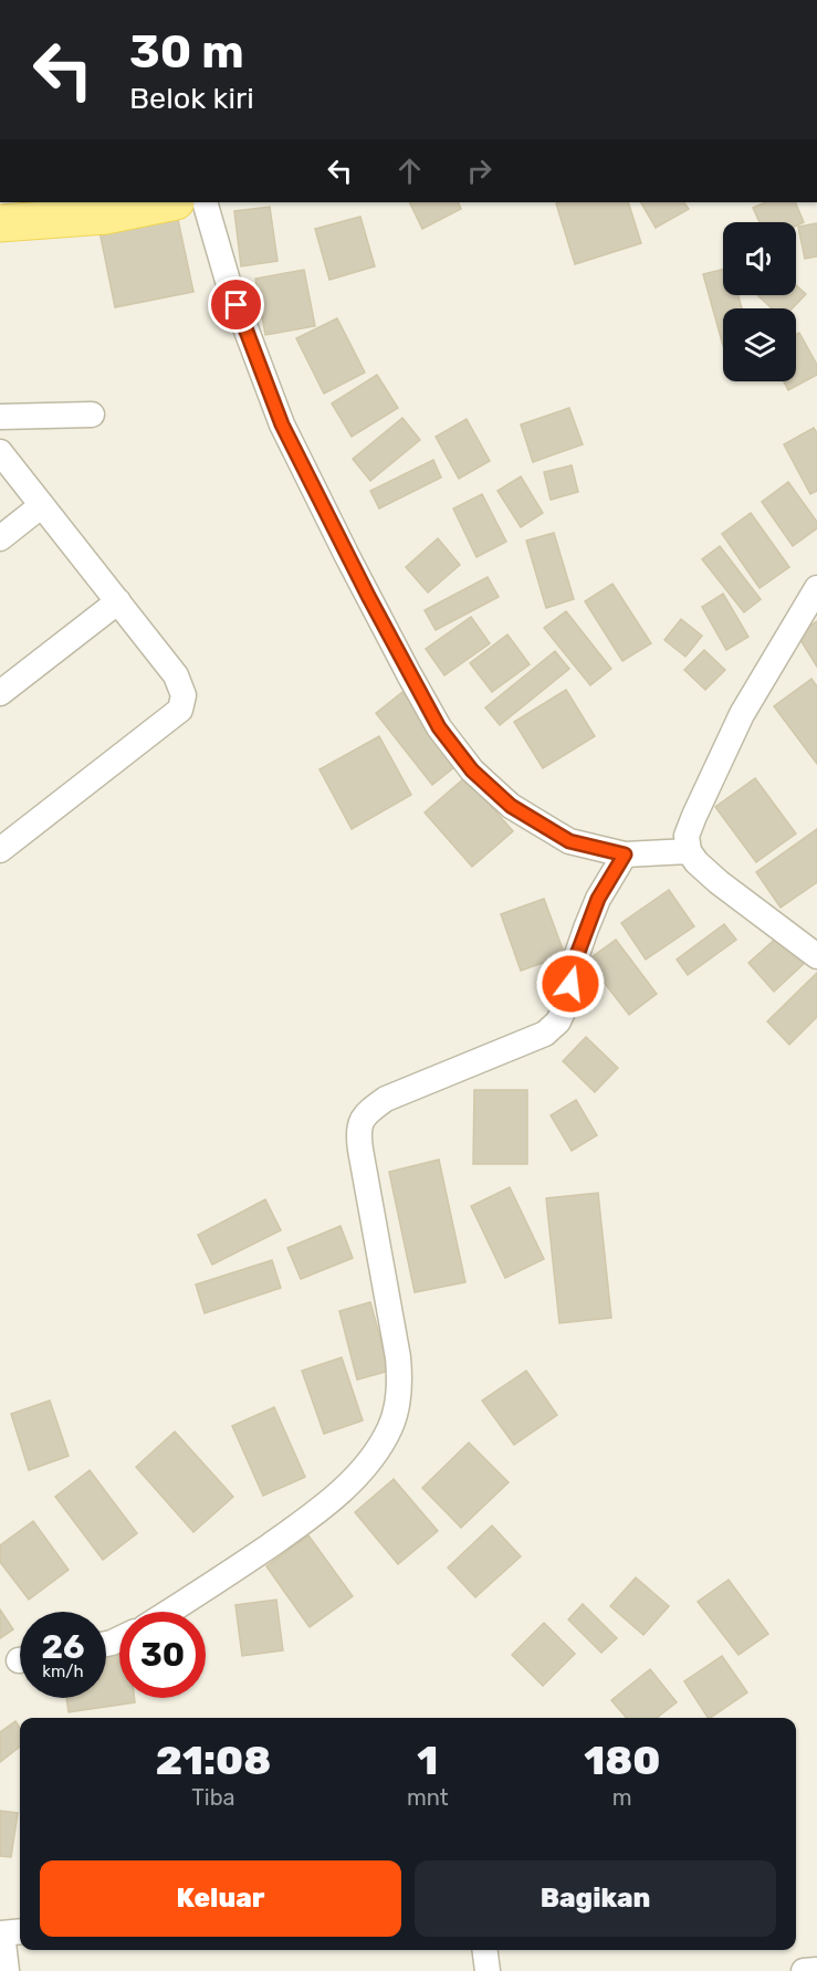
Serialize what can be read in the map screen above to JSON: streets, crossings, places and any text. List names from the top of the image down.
{
  "page": {
    "turn": ["30 m", "Belok kiri"],
    "speed": "26 km/h",
    "limit": "30",
    "eta": [
      "21:08",
      "Tiba",
      "1",
      "mnt",
      "180",
      "m"
    ],
    "buttons": ["Keluar", "Bagikan"]
  }
}
